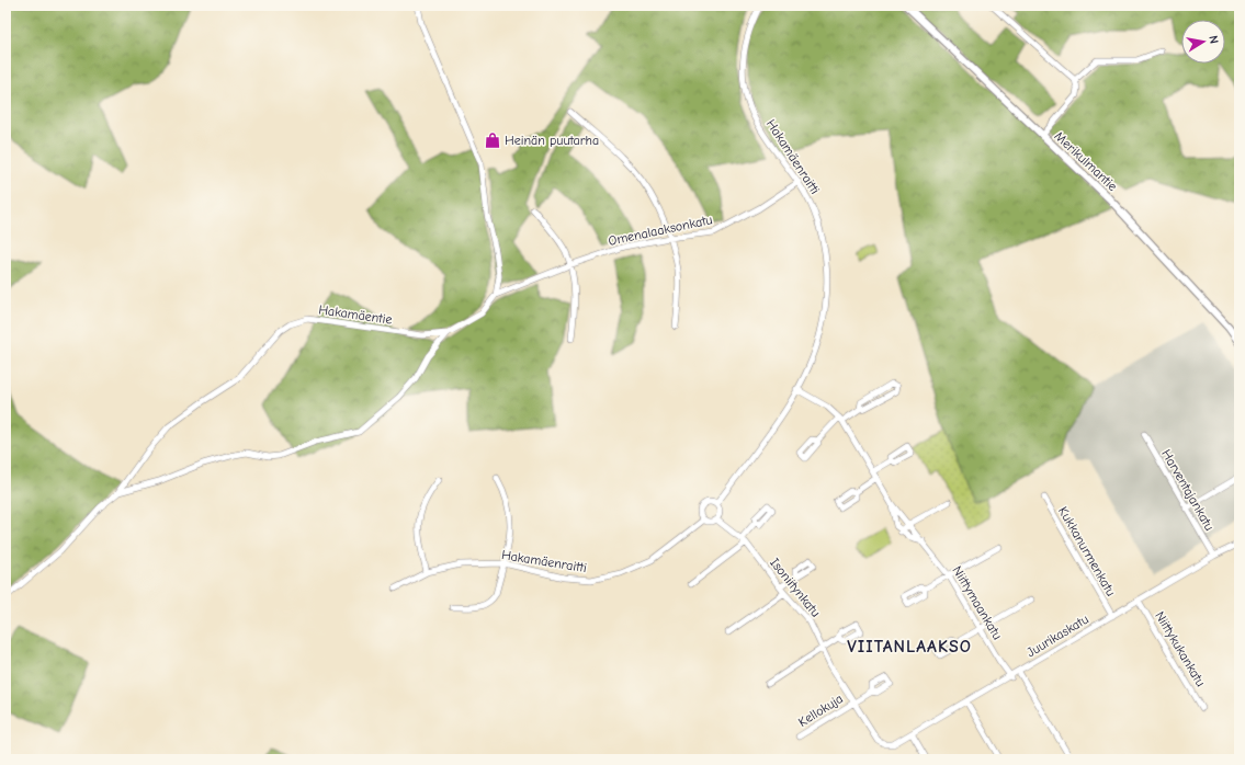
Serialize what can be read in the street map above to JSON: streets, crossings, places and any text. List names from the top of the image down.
{
  "streets": {
    "street": [
      "Hakamäenraitti",
      "Merikulmantie",
      "Omenalaaksonkatu",
      "Hakamäentie",
      "Harventajankatu",
      "Kukkanurmenkatu",
      "Isoniitynkatu",
      "Niittymaankatu",
      "Juurikaskatu",
      "Niittykukankatu",
      "Kellokuja"
    ]
  },
  "crossings": [
    ["Hakamäenraitti", "Omenalaaksonkatu"],
    ["Hakamäenraitti", "Isoniitynkatu"],
    ["Hakamäenraitti", "Niittymaankatu"],
    ["Omenalaaksonkatu", "Hakamäentie"],
    ["Harventajankatu", "Juurikaskatu"],
    ["Kukkanurmenkatu", "Juurikaskatu"],
    ["Isoniitynkatu", "Juurikaskatu"],
    ["Isoniitynkatu", "Kellokuja"],
    ["Niittymaankatu", "Juurikaskatu"],
    ["Juurikaskatu", "Niittykukankatu"]
  ],
  "districts": ["VIITANLAAKSO"],
  "places": {
    "shop": ["Heinän puutarha"]
  },
  "north": "right"
}
